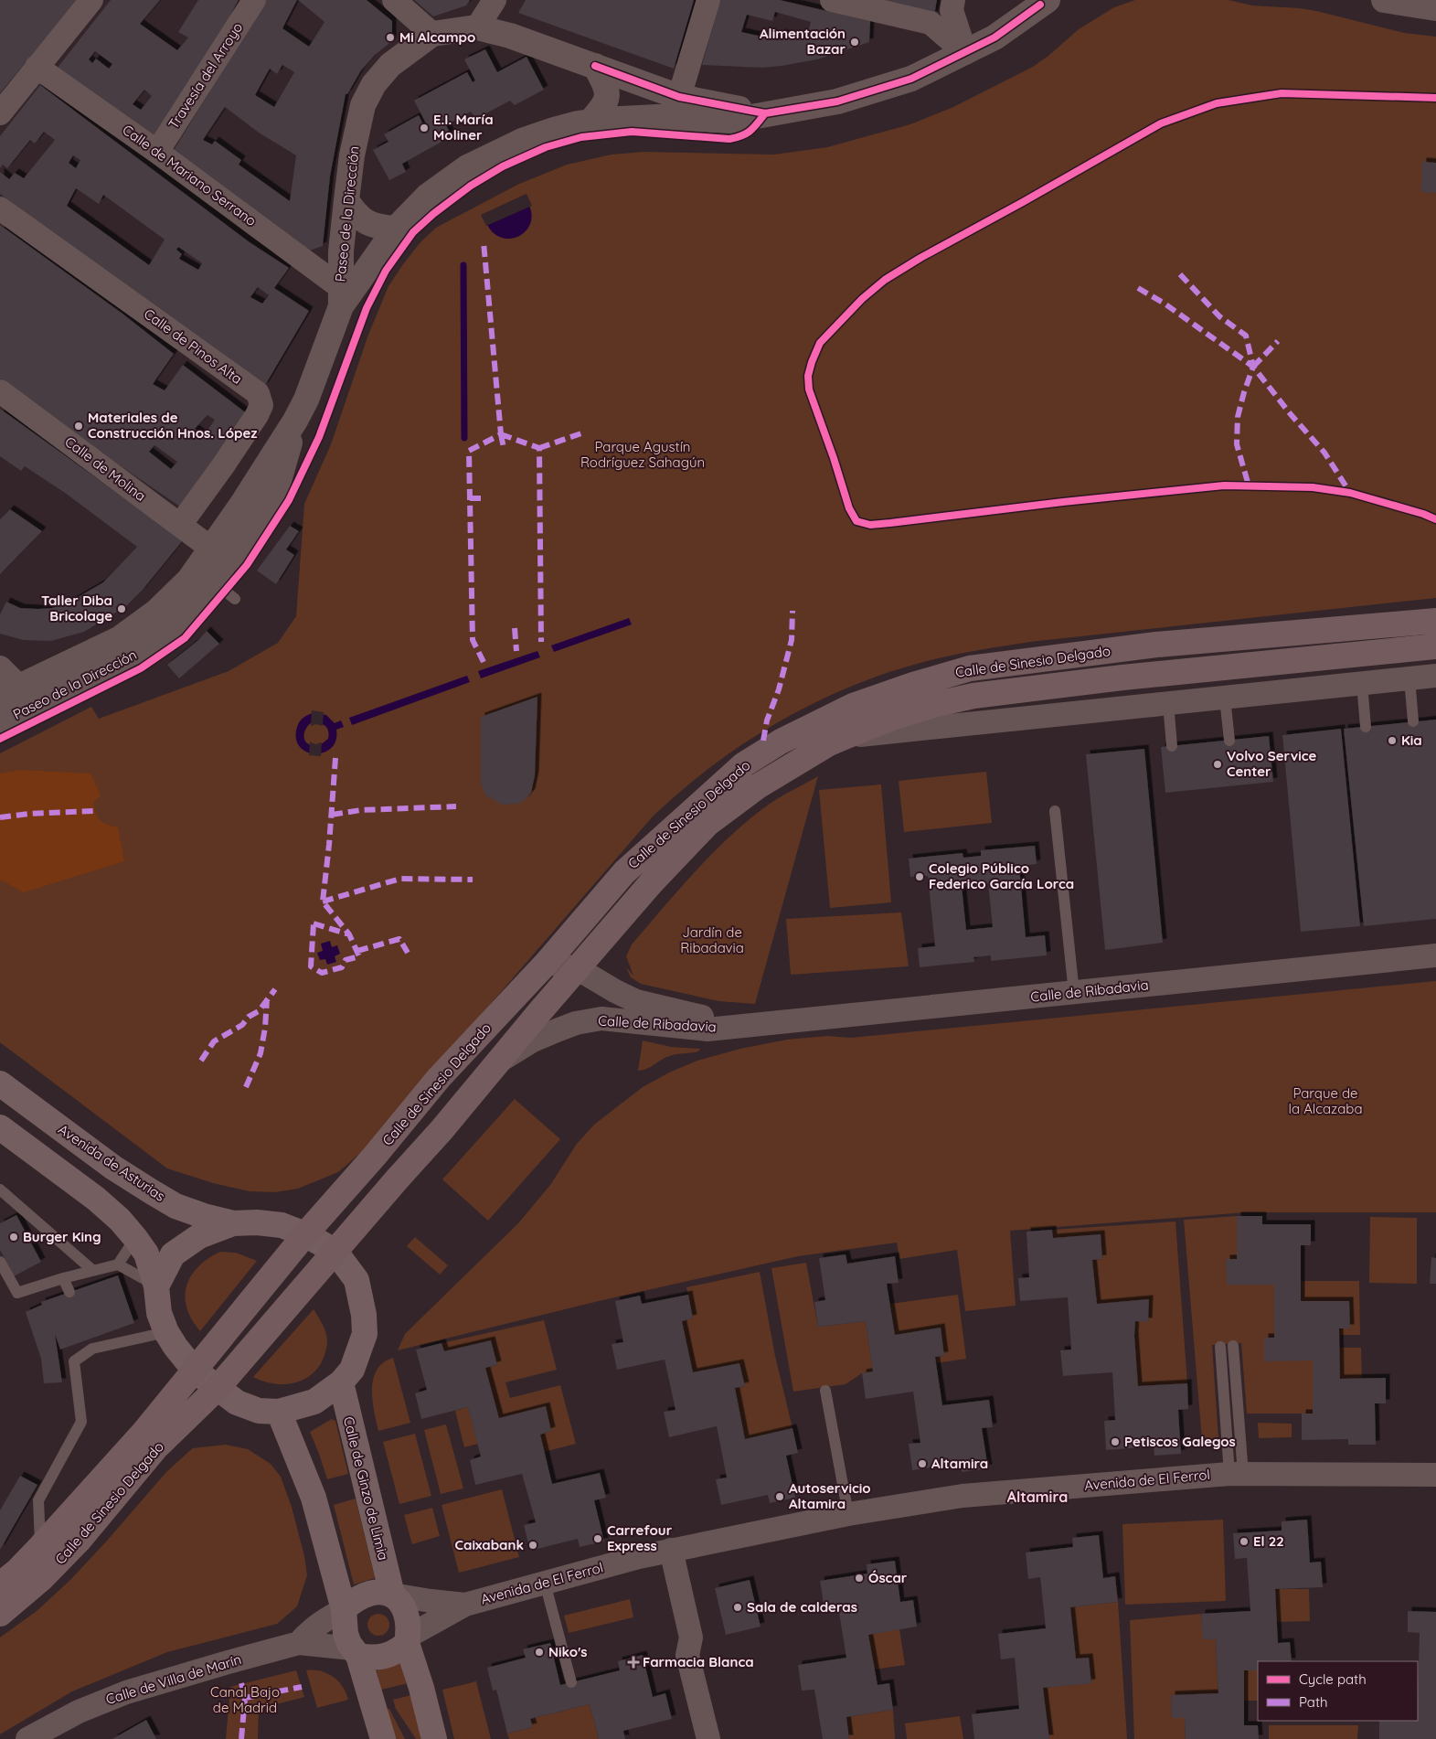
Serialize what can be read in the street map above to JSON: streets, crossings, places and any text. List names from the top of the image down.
{
  "streets": {
    "main road": ["Calle de Sinesio Delgado", "Avenida de Asturias", "Calle de Ginzo de Limia"],
    "street": [
      "Travesía del Arroyo",
      "Calle de Mariano Serrano",
      "Paseo de la Dirección",
      "Calle de Pinos Alta",
      "Calle de Molina",
      "Calle de Ribadavia",
      "Avenida de El Ferrol",
      "Calle de Villa de Marín"
    ]
  },
  "crossings": [
    ["Travesía del Arroyo", "Calle de Mariano Serrano"],
    ["Calle de Mariano Serrano", "Paseo de la Dirección"],
    ["Paseo de la Dirección", "Calle de Molina"],
    ["Calle de Pinos Alta", "Calle de Molina"],
    ["Calle de Sinesio Delgado", "Calle de Ribadavia"],
    ["Avenida de El Ferrol", "Calle de Ginzo de Limia"],
    ["Avenida de El Ferrol", "Calle de Villa de Marín"],
    ["Calle de Ginzo de Limia", "Calle de Villa de Marín"]
  ],
  "districts": ["Altamira"],
  "parks": [
    "Parque Agustín Rodríguez Sahagún",
    "Jardín de Ribadavia",
    "Parque de la Alcazaba",
    "Canal Bajo de Madrid"
  ],
  "places": {
    "other": [
      "Mi Alcampo",
      "Alimentación Bazar",
      "E.I. María Moliner",
      "Materiales de Construcción Hnos. López",
      "Taller Diba Bricolage",
      "Kia",
      "Volvo Service Center",
      "Colegio Público Federico García Lorca",
      "Burger King",
      "Petiscos Galegos",
      "Altamira",
      "Autoservicio Altamira",
      "Carrefour Express",
      "El 22",
      "Caixabank",
      "Óscar",
      "Sala de calderas",
      "Niko's"
    ],
    "health": ["Farmacia Blanca"]
  },
  "legend": ["Cycle path", "Path"]
}
